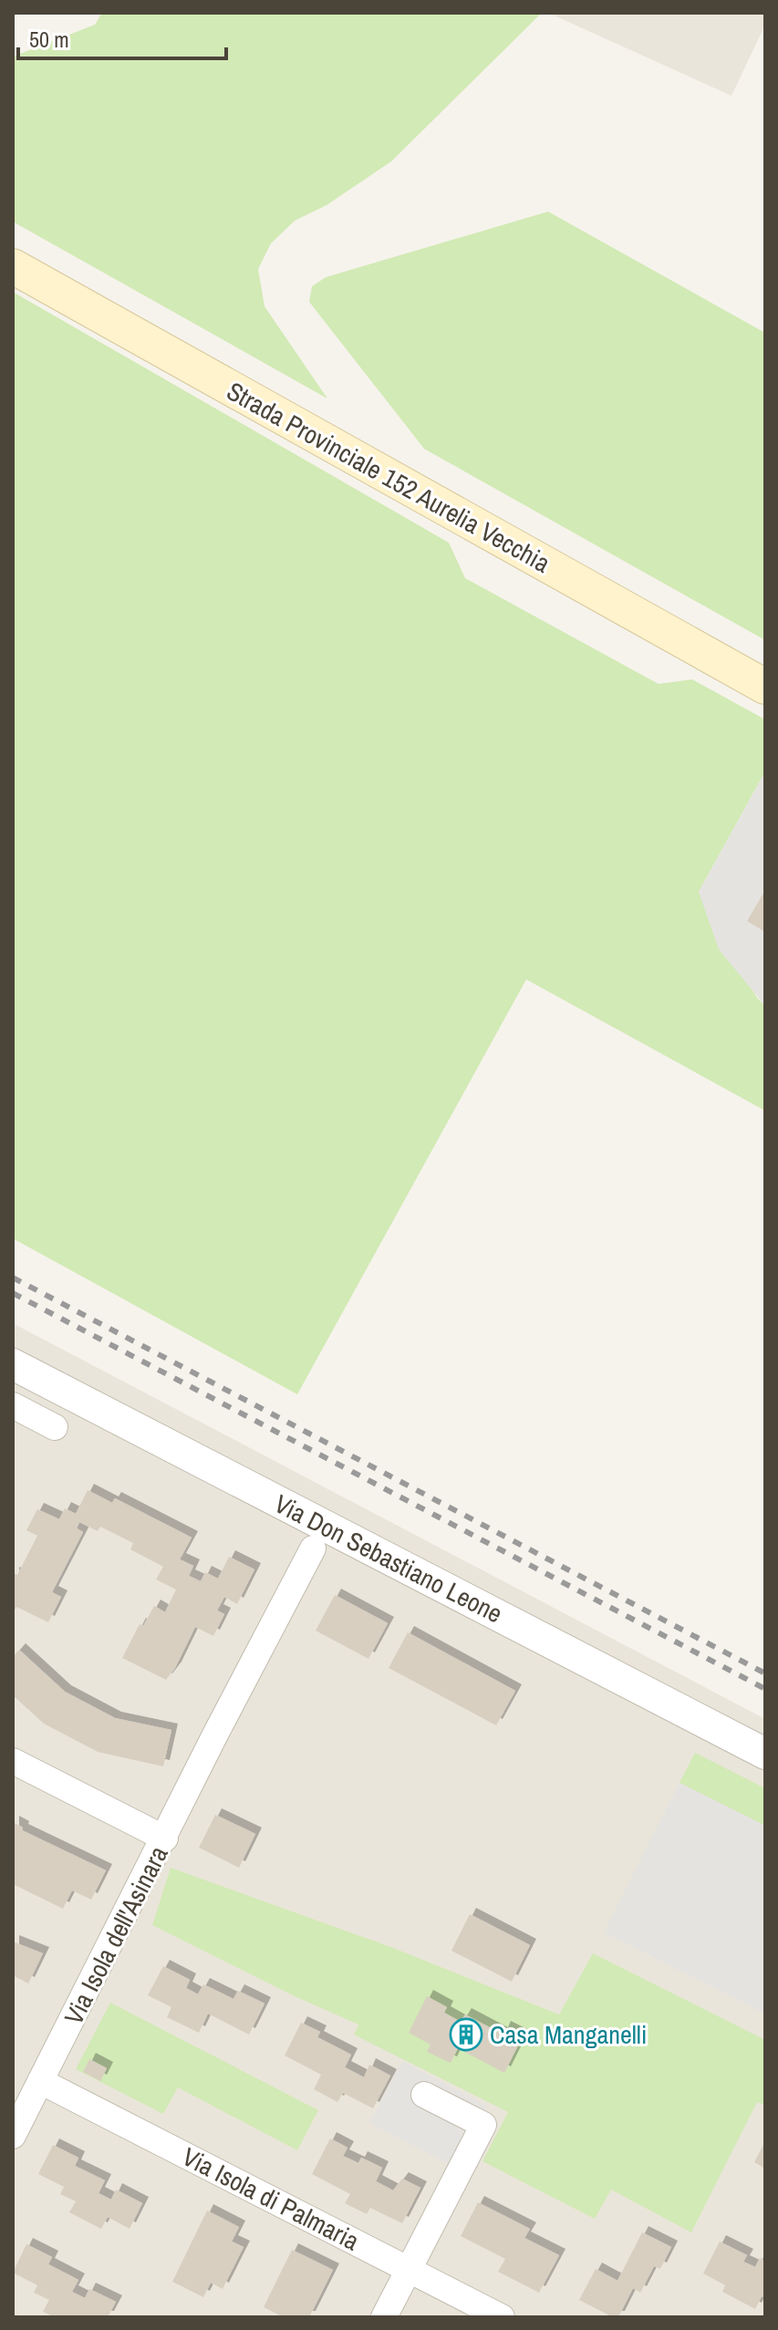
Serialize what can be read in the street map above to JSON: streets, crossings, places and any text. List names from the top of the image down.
{
  "streets": {
    "main road": ["Strada Provinciale 152 Aurelia Vecchia"],
    "street": ["Via Don Sebastiano Leone", "Via Isola dell'Asinara", "Via Isola di Palmaria"]
  },
  "crossings": [
    ["Via Isola dell'Asinara", "Via Isola di Palmaria"]
  ],
  "places": {
    "building": ["Casa Manganelli"]
  },
  "scale_bar": "50 m"
}
